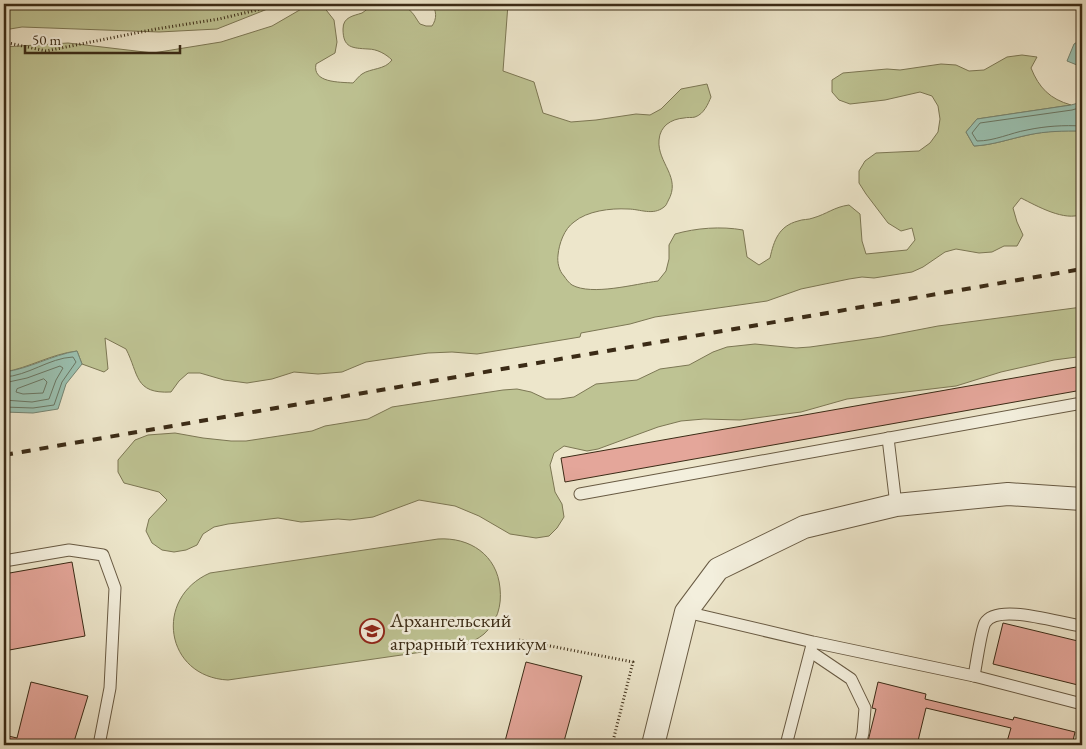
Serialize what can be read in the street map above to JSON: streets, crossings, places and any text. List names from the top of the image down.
{
  "places": {
    "school or university": ["Архангельский аграрный техникум"]
  },
  "scale_bar": "50 m"
}
